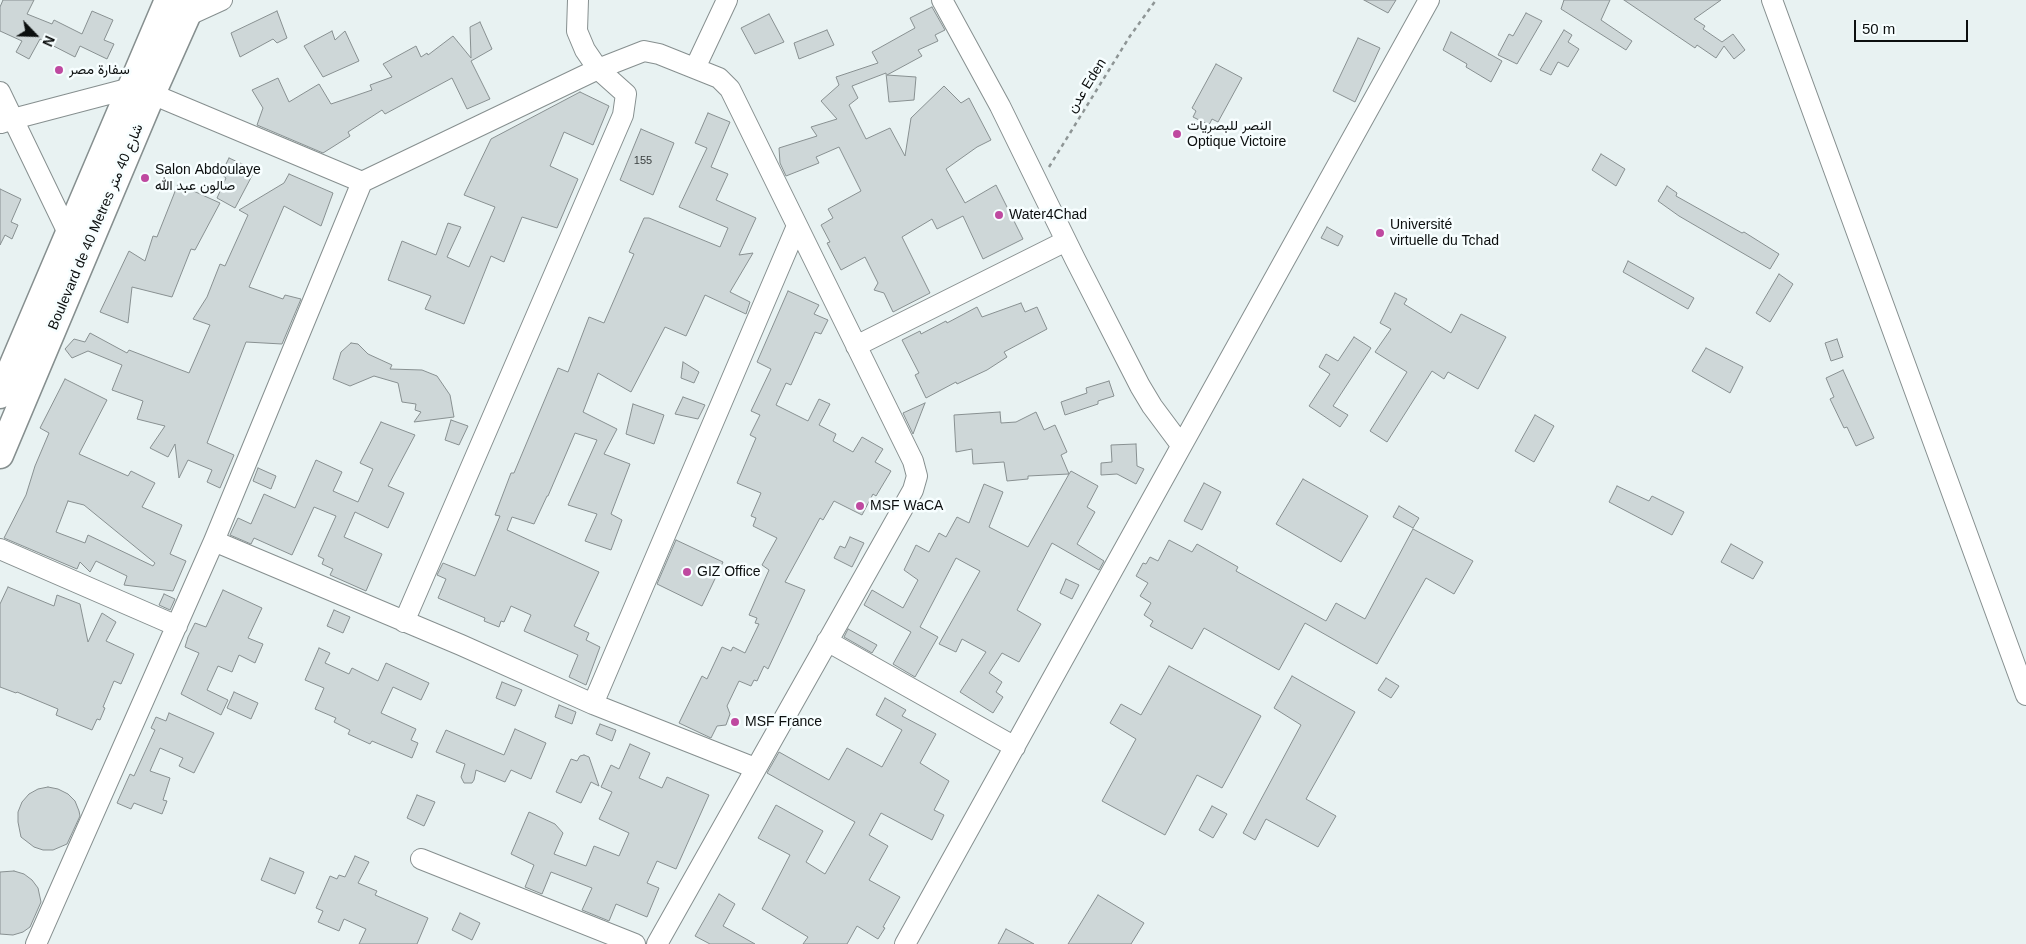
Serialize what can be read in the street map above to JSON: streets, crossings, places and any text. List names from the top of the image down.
{
  "streets": {
    "main road": ["Boulevard de 40 Metres شارع 40 متر"],
    "path": ["عدن Eden"]
  },
  "places": [
    "سفارة مصر",
    "النصر للبصريات Optique Victoire",
    "Salon Abdoulaye صالون عبد الله",
    "Water4Chad",
    "Université virtuelle du Tchad",
    "MSF WaCA",
    "GIZ Office",
    "MSF France"
  ],
  "house_numbers": ["155"],
  "scale_bar": "50 m",
  "north": "bottom right"
}
